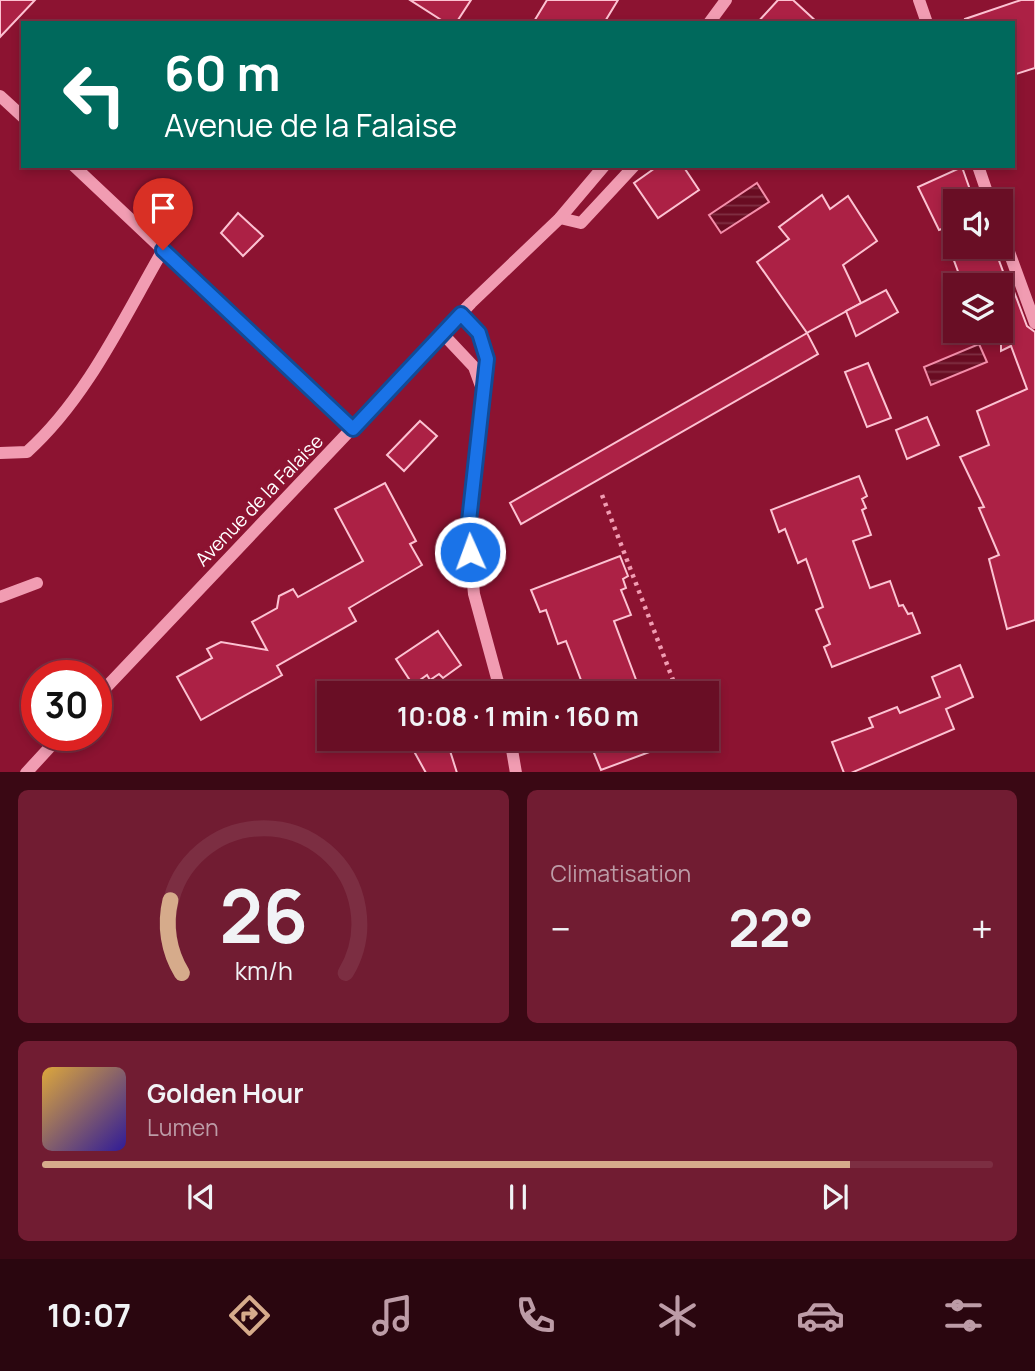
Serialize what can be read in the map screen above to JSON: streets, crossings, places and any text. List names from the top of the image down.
{
  "streets": {
    "street": ["Avenue de la Falaise"]
  },
  "page": {
    "turn": ["60 m", "Avenue de la Falaise"],
    "limit": "30",
    "trip": "10:08 · 1 min · 160 m",
    "tile": "Climatisation",
    "heat": ["−", "22°", "+"],
    "song": ["Golden Hour", "Lumen"],
    "tabs": "10:07",
    "gauge": ["26", "km/h"]
  }
}
